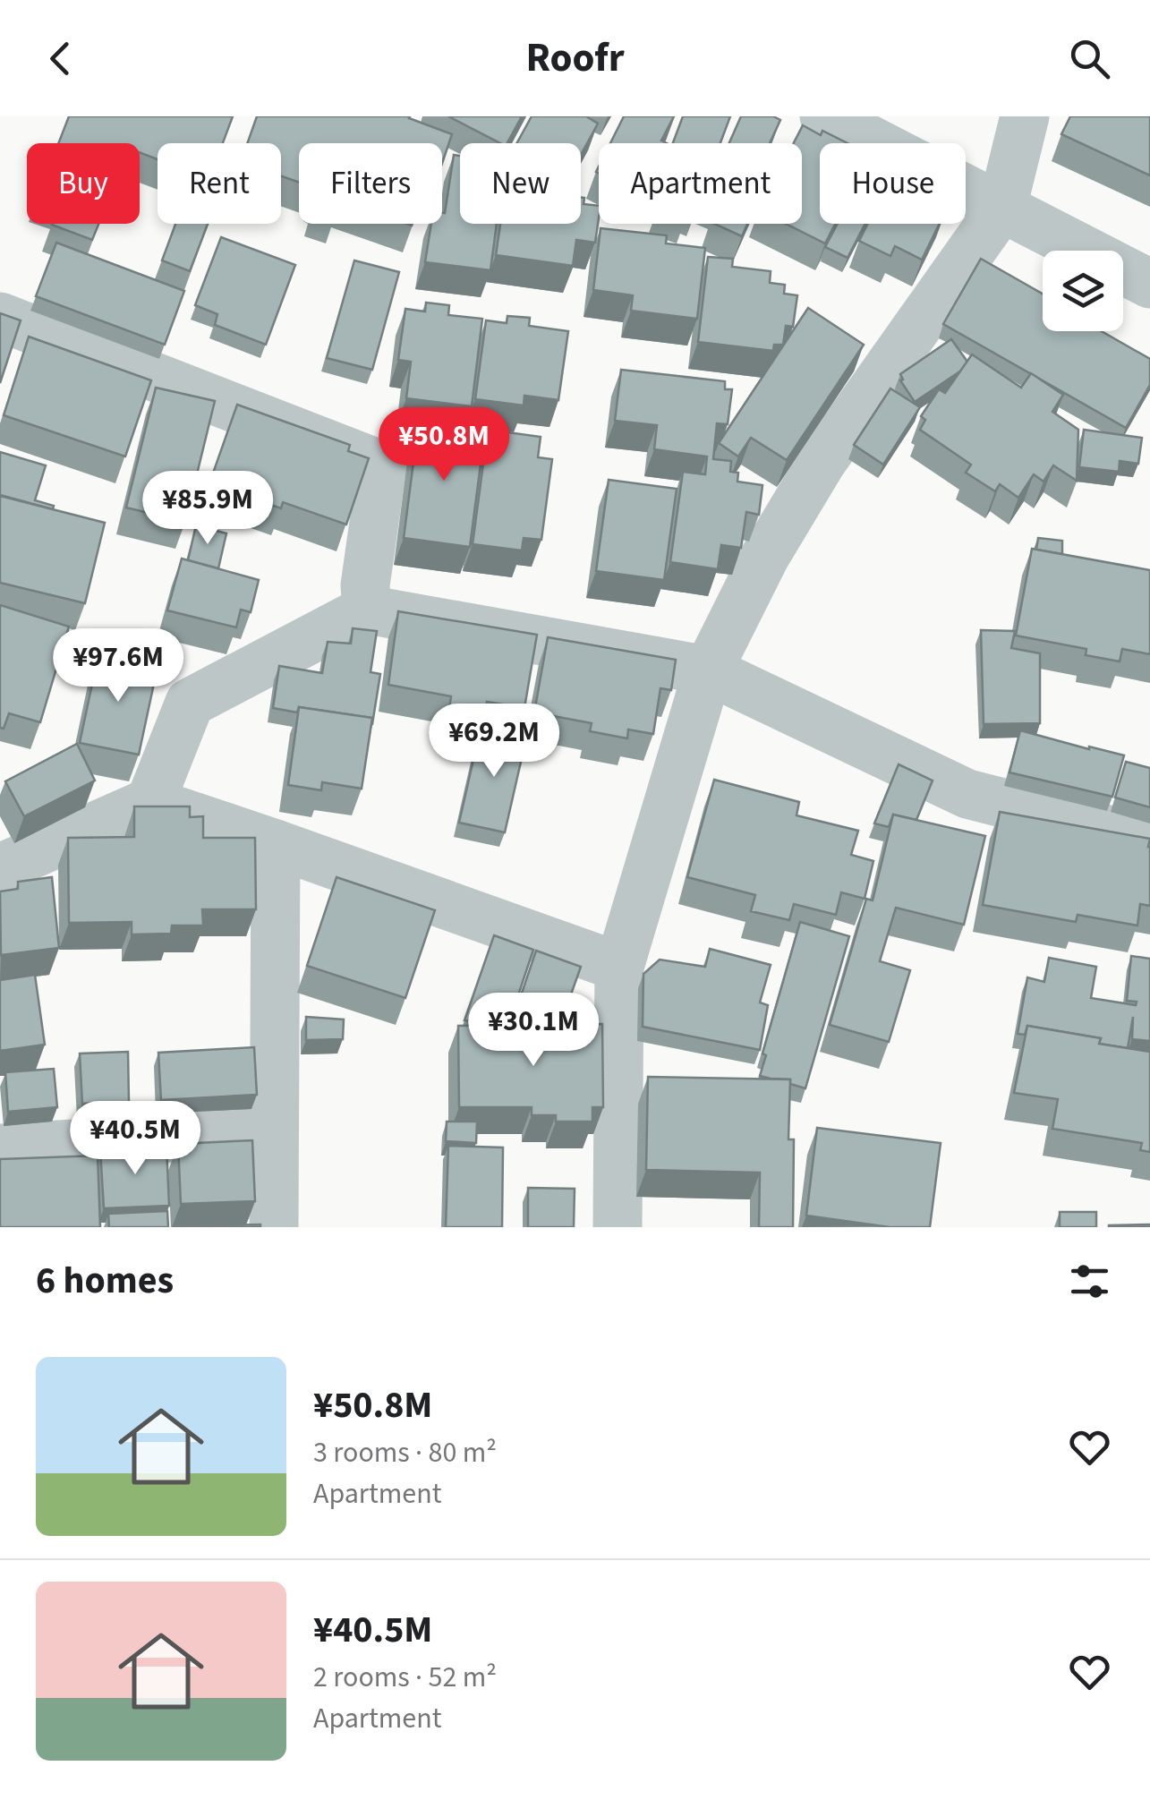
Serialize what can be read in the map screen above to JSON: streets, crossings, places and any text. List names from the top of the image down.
{
  "page": {
    "header": "Roofr",
    "chip": [
      "Buy",
      "Rent",
      "Filters",
      "New",
      "Apartment",
      "House"
    ],
    "price": [
      "¥50.8M",
      "¥85.9M",
      "¥97.6M",
      "¥69.2M",
      "¥30.1M",
      "¥40.5M"
    ],
    "heading": "6 homes",
    "list": [
      {
        "name": "¥50.8M",
        "note": "3 rooms · 80 m² · Apartment"
      },
      {
        "name": "¥40.5M",
        "note": "2 rooms · 52 m² · Apartment"
      }
    ]
  }
}
